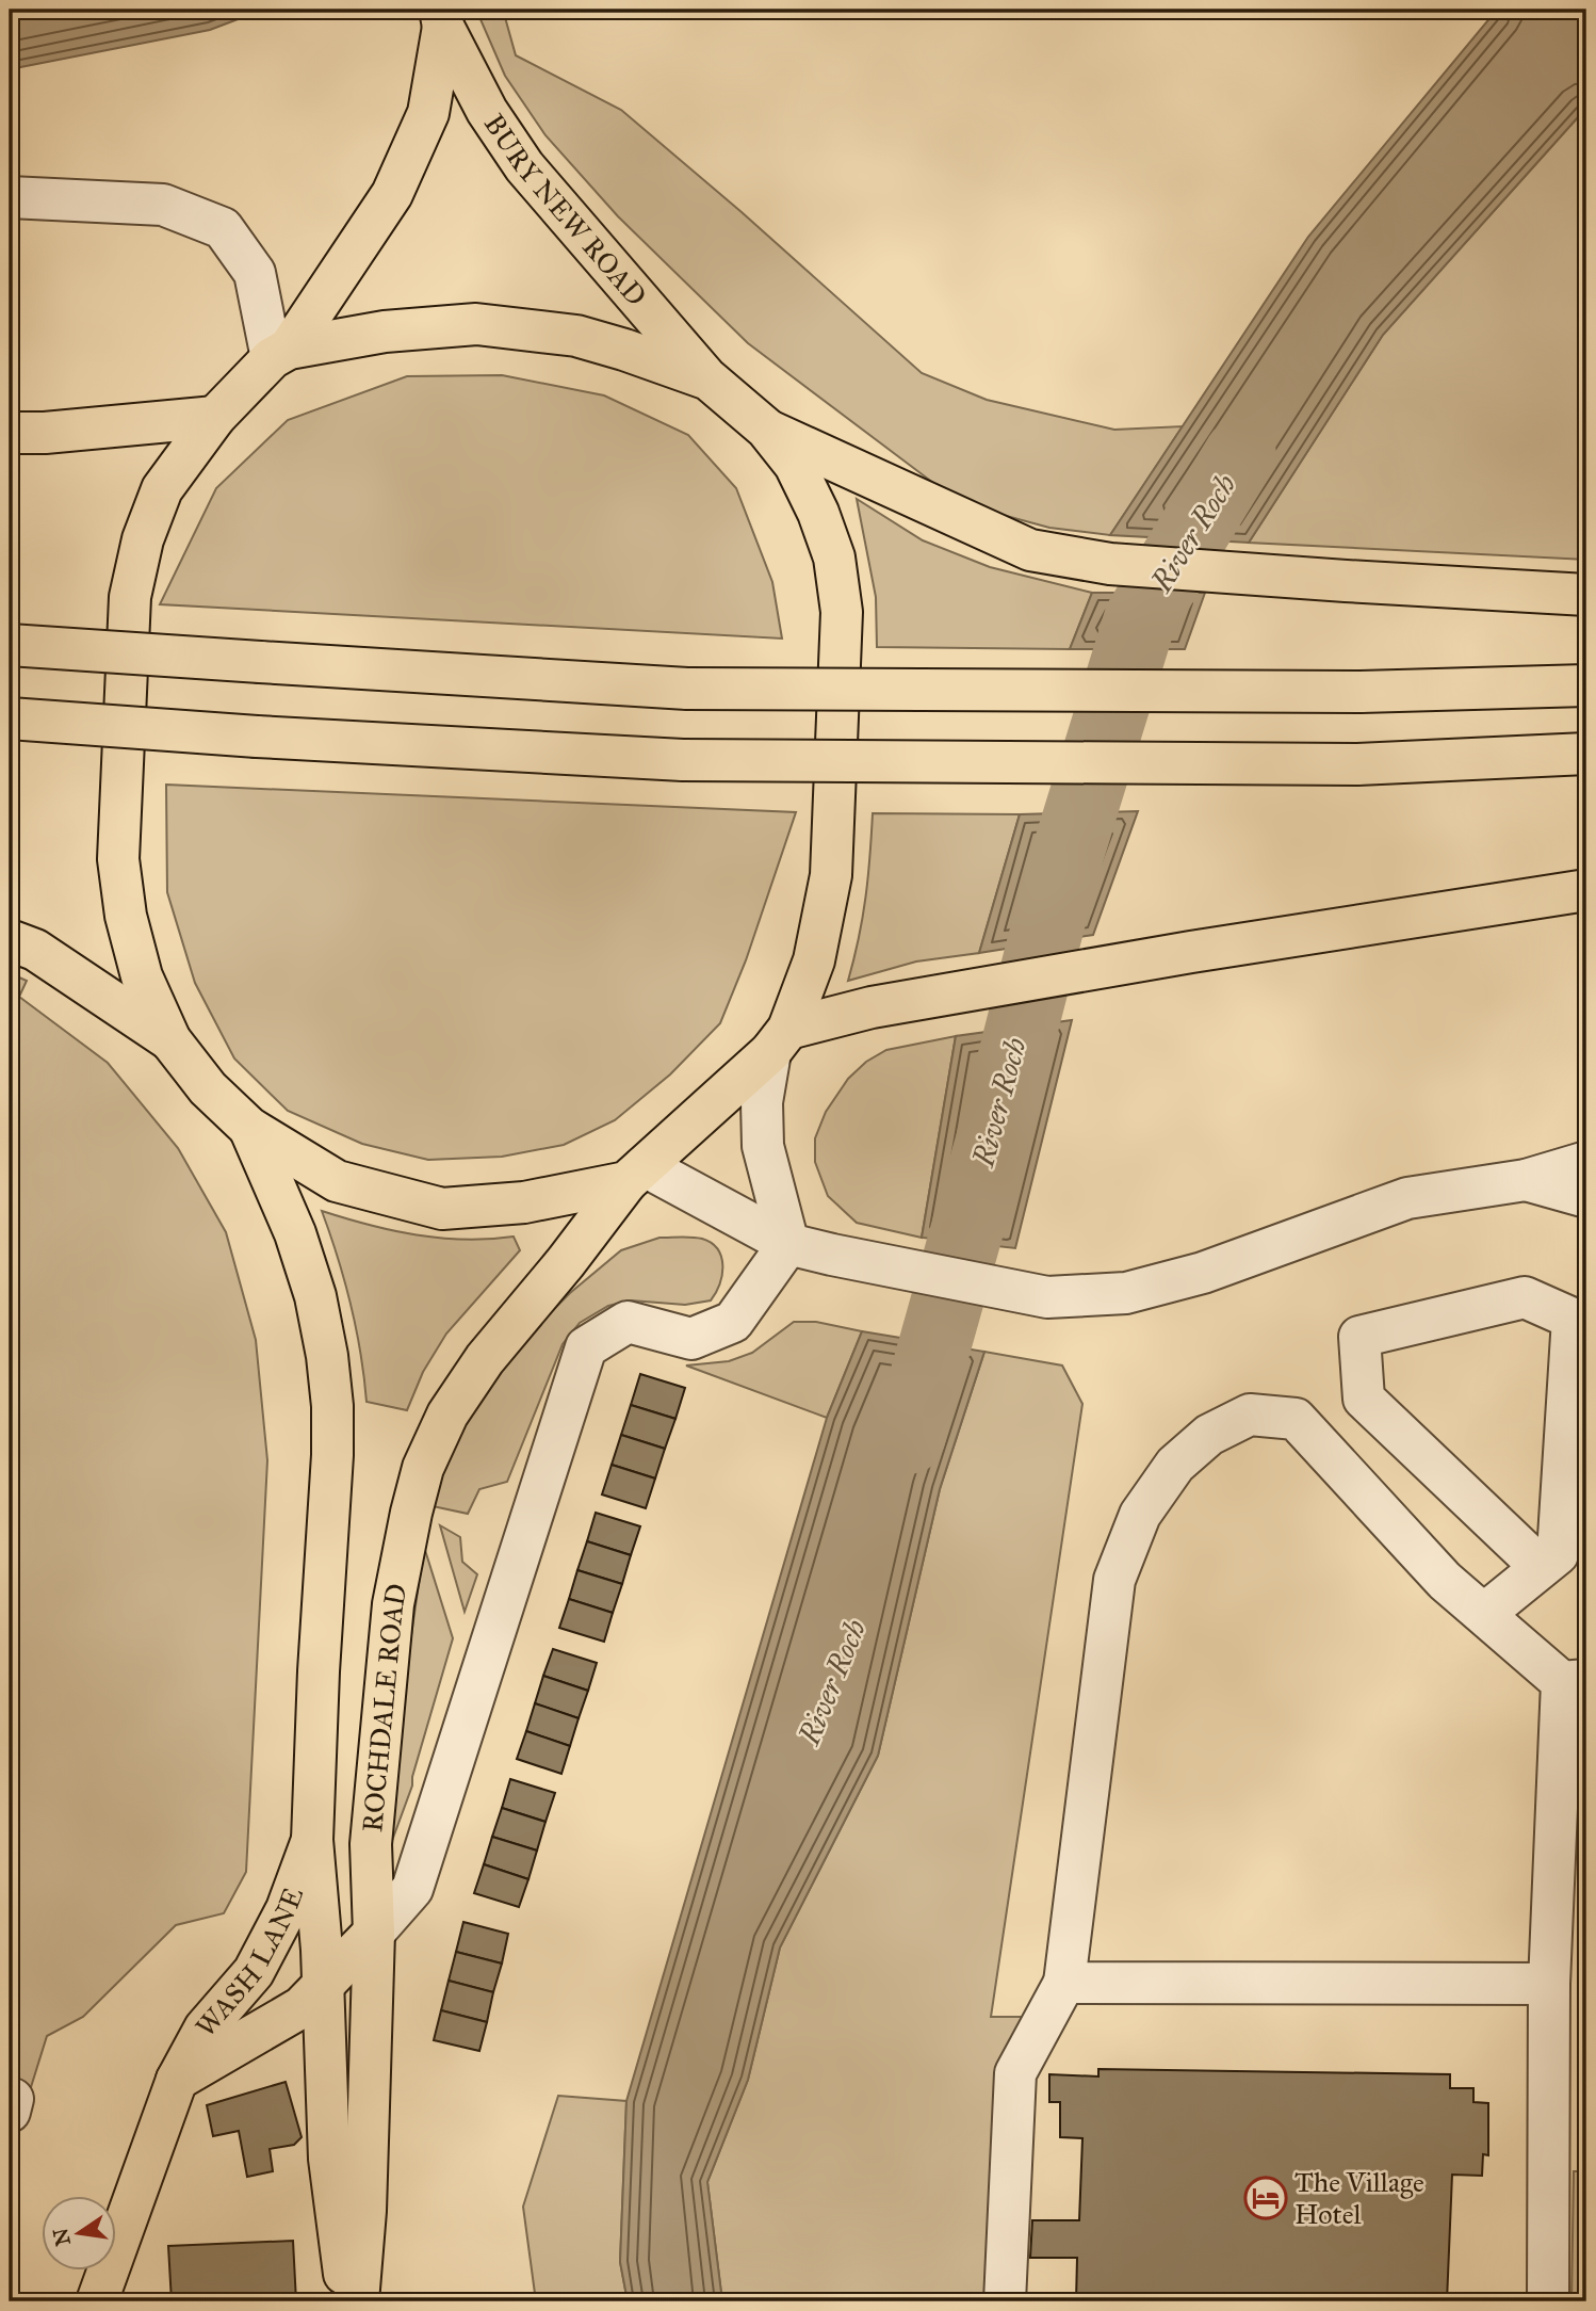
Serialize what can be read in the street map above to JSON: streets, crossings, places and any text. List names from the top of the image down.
{
  "streets": {
    "main road": ["BURY NEW ROAD", "ROCHDALE ROAD", "WASH LANE"]
  },
  "crossings": [
    ["ROCHDALE ROAD", "WASH LANE"]
  ],
  "water": ["River Roch"],
  "places": {
    "hotel": ["The Village Hotel"]
  },
  "north": "left"
}
